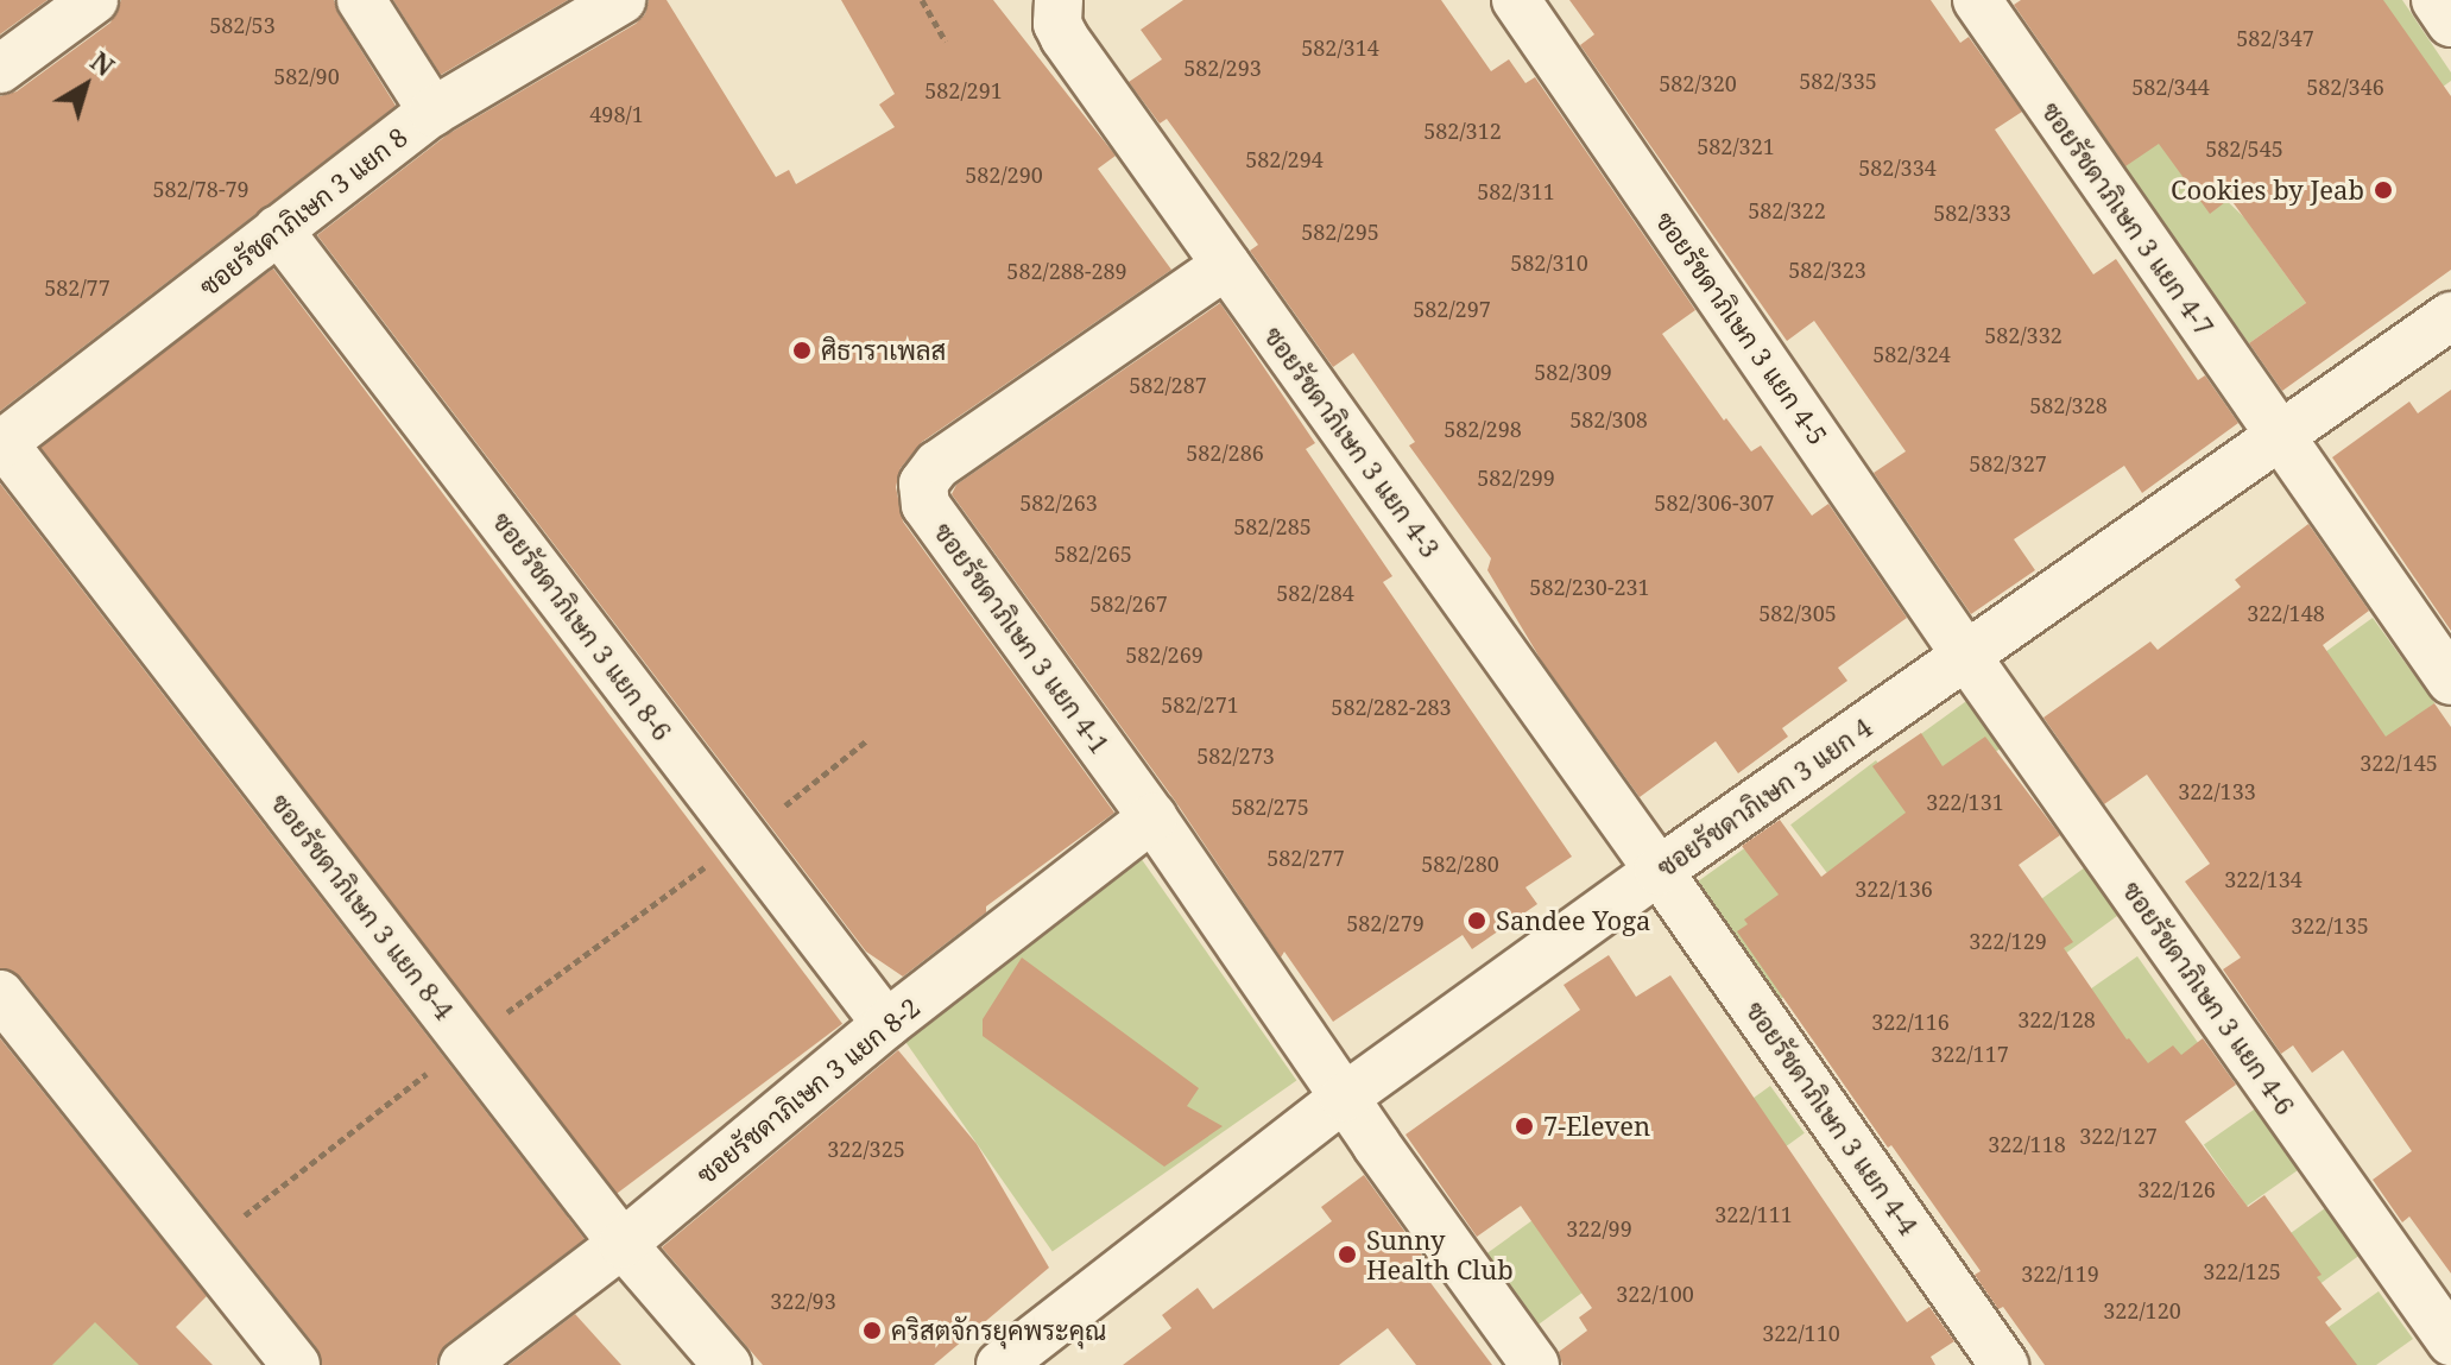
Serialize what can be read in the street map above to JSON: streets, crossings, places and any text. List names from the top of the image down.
{
  "streets": {
    "street": [
      "ซอยรัชดาภิเษก 3 แยก 8",
      "ซอยรัชดาภิเษก 3 แยก 4-7",
      "ซอยรัชดาภิเษก 3 แยก 4-5",
      "ซอยรัชดาภิเษก 3 แยก 4-3",
      "ซอยรัชดาภิเษก 3 แยก 8-6",
      "ซอยรัชดาภิเษก 3 แยก 4-1",
      "ซอยรัชดาภิเษก 3 แยก 4",
      "ซอยรัชดาภิเษก 3 แยก 8-4",
      "ซอยรัชดาภิเษก 3 แยก 4-6",
      "ซอยรัชดาภิเษก 3 แยก 8-2",
      "ซอยรัชดาภิเษก 3 แยก 4-4"
    ]
  },
  "crossings": [
    ["ซอยรัชดาภิเษก 3 แยก 8", "ซอยรัชดาภิเษก 3 แยก 8-6"],
    ["ซอยรัชดาภิเษก 3 แยก 8", "ซอยรัชดาภิเษก 3 แยก 8-4"],
    ["ซอยรัชดาภิเษก 3 แยก 4-7", "ซอยรัชดาภิเษก 3 แยก 4"],
    ["ซอยรัชดาภิเษก 3 แยก 4-5", "ซอยรัชดาภิเษก 3 แยก 4"],
    ["ซอยรัชดาภิเษก 3 แยก 4-5", "ซอยรัชดาภิเษก 3 แยก 4-6"],
    ["ซอยรัชดาภิเษก 3 แยก 4-3", "ซอยรัชดาภิเษก 3 แยก 4-1"],
    ["ซอยรัชดาภิเษก 3 แยก 4-3", "ซอยรัชดาภิเษก 3 แยก 4"],
    ["ซอยรัชดาภิเษก 3 แยก 4-3", "ซอยรัชดาภิเษก 3 แยก 4-4"],
    ["ซอยรัชดาภิเษก 3 แยก 8-6", "ซอยรัชดาภิเษก 3 แยก 8-2"],
    ["ซอยรัชดาภิเษก 3 แยก 4-1", "ซอยรัชดาภิเษก 3 แยก 4"],
    ["ซอยรัชดาภิเษก 3 แยก 4-1", "ซอยรัชดาภิเษก 3 แยก 8-2"],
    ["ซอยรัชดาภิเษก 3 แยก 4", "ซอยรัชดาภิเษก 3 แยก 4-6"],
    ["ซอยรัชดาภิเษก 3 แยก 4", "ซอยรัชดาภิเษก 3 แยก 4-4"],
    ["ซอยรัชดาภิเษก 3 แยก 8-4", "ซอยรัชดาภิเษก 3 แยก 8-2"]
  ],
  "places": [
    "Cookies by Jeab",
    "ศิธาราเพลส",
    "Sandee Yoga",
    "7-Eleven",
    "Sunny Health Club",
    "คริสตจักรยุคพระคุณ"
  ],
  "house_numbers": [
    "582/53",
    "582/347",
    "582/314",
    "582/293",
    "582/90",
    "582/335",
    "582/320",
    "582/344",
    "582/346",
    "582/291",
    "498/1",
    "582/312",
    "582/321",
    "582/545",
    "582/294",
    "582/334",
    "582/290",
    "582/78-79",
    "582/311",
    "582/322",
    "582/333",
    "582/295",
    "582/310",
    "582/323",
    "582/288-289",
    "582/77",
    "582/297",
    "582/332",
    "582/324",
    "582/309",
    "582/287",
    "582/328",
    "582/308",
    "582/298",
    "582/286",
    "582/327",
    "582/299",
    "582/263",
    "582/306-307",
    "582/285",
    "582/265",
    "582/230-231",
    "582/284",
    "582/267",
    "582/305",
    "322/148",
    "582/269",
    "582/271",
    "582/282-283",
    "582/273",
    "322/145",
    "322/133",
    "322/131",
    "582/275",
    "582/277",
    "582/280",
    "322/134",
    "322/136",
    "582/279",
    "322/135",
    "322/129",
    "322/128",
    "322/116",
    "322/117",
    "322/127",
    "322/118",
    "322/325",
    "322/126",
    "322/111",
    "322/99",
    "322/125",
    "322/119",
    "322/100",
    "322/93",
    "322/120",
    "322/110"
  ],
  "north": "top right"
}
